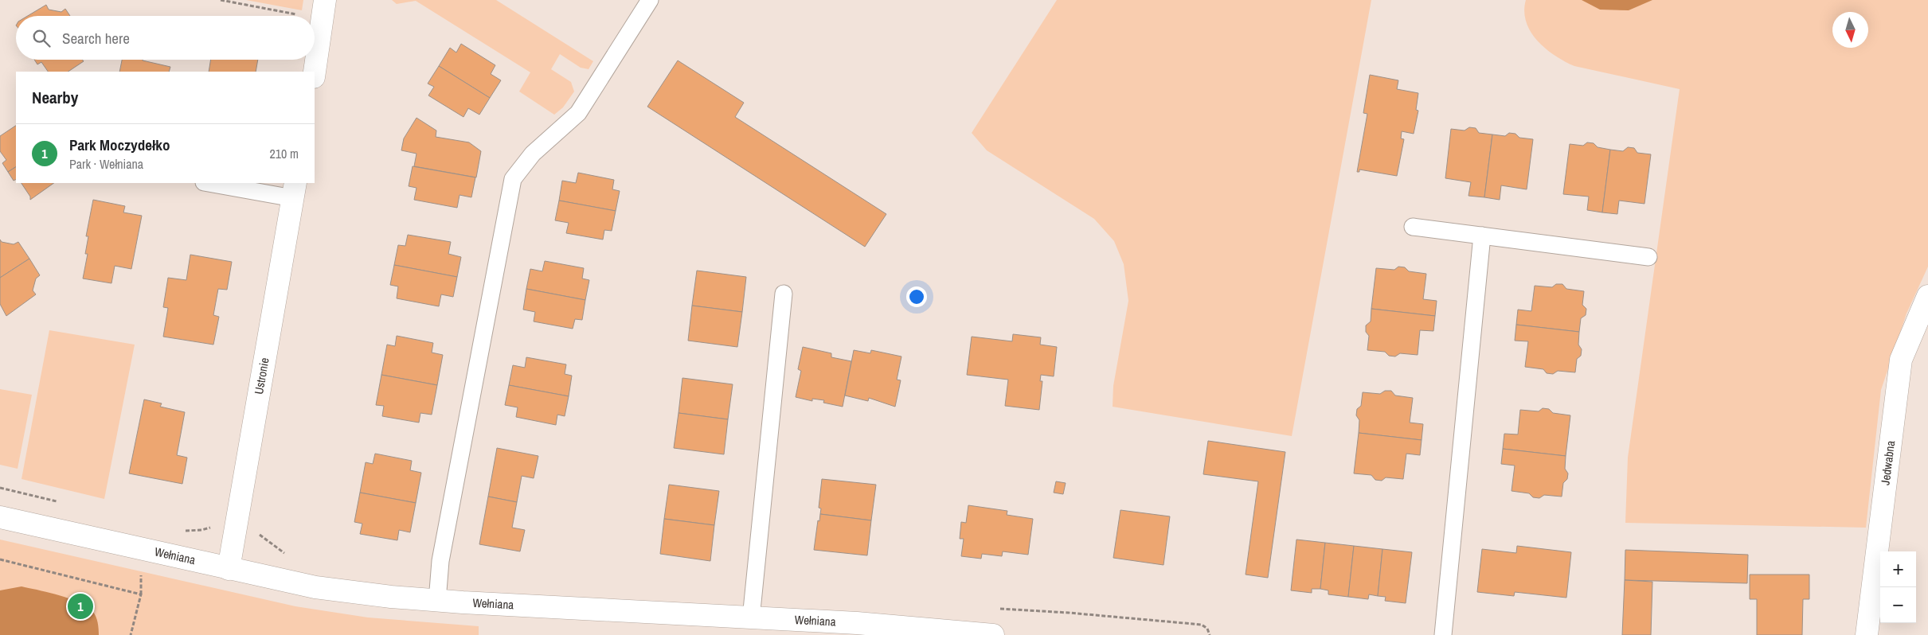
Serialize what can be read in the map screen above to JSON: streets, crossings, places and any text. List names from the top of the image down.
{
  "streets": {
    "street": ["Ustronie", "Jedwabna", "Wełniana"]
  },
  "crossings": [
    ["Ustronie", "Wełniana"]
  ],
  "north": "bottom",
  "page": {
    "search": "Search here",
    "heading": "Nearby",
    "list": [
      {
        "mark": "1",
        "name": "Park Moczydełko",
        "note": "Park · Wełniana",
        "value": "210 m"
      }
    ],
    "map_buttons": ["+", "−"],
    "pins": "1"
  }
}
